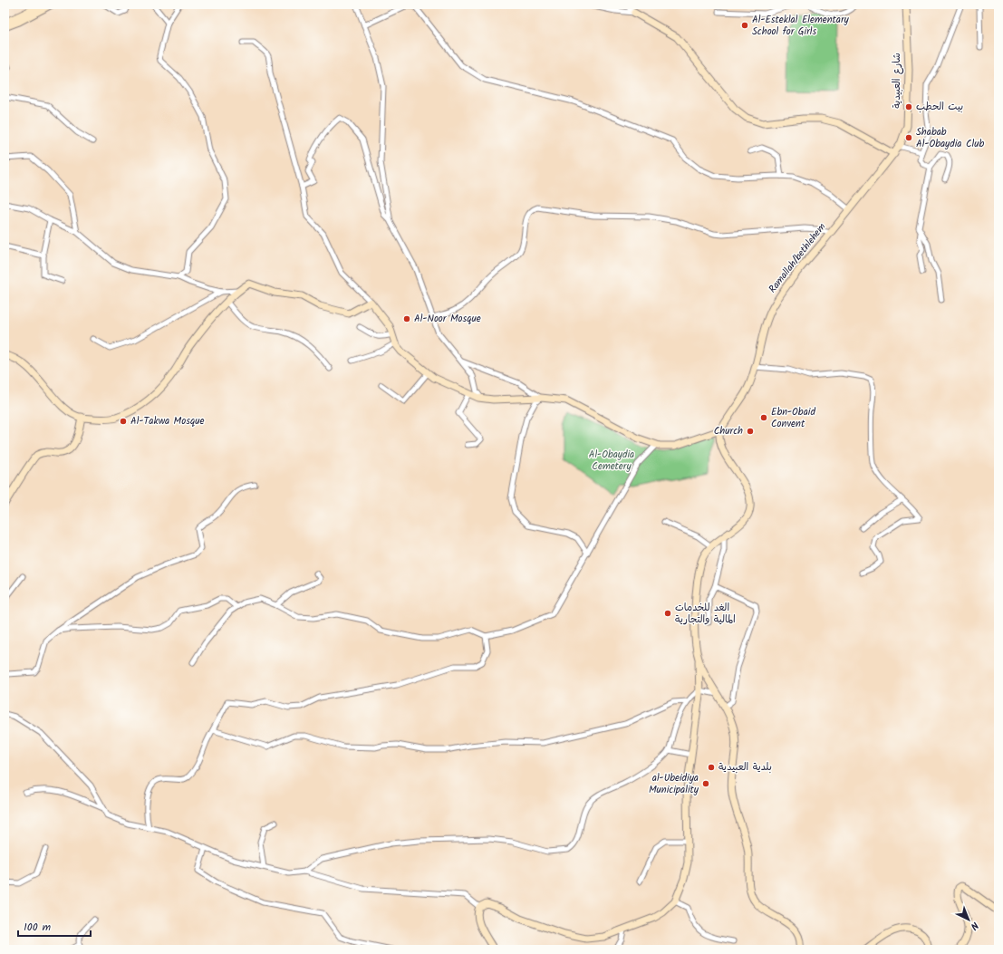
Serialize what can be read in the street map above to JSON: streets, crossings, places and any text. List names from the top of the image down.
{
  "streets": {
    "street": ["شارع العبيدية", "Ramallah/bethlehem"]
  },
  "crossings": [
    ["شارع العبيدية", "Ramallah/bethlehem"]
  ],
  "parks": ["Al-Obaydia Cemetery"],
  "places": [
    "Al-Esteklal Elementary School for Girls",
    "بيت الحطب",
    "Shabab Al-Obaydia Club",
    "Al-Noor Mosque",
    "Ebn-Obaid Convent",
    "Al-Takwa Mosque",
    "Church",
    "الغد للخدمات المالية والتجارية",
    "بلدية العبيدية",
    "al-Ubeidiya Municipality"
  ],
  "scale_bar": "100 m",
  "north": "bottom right"
}
